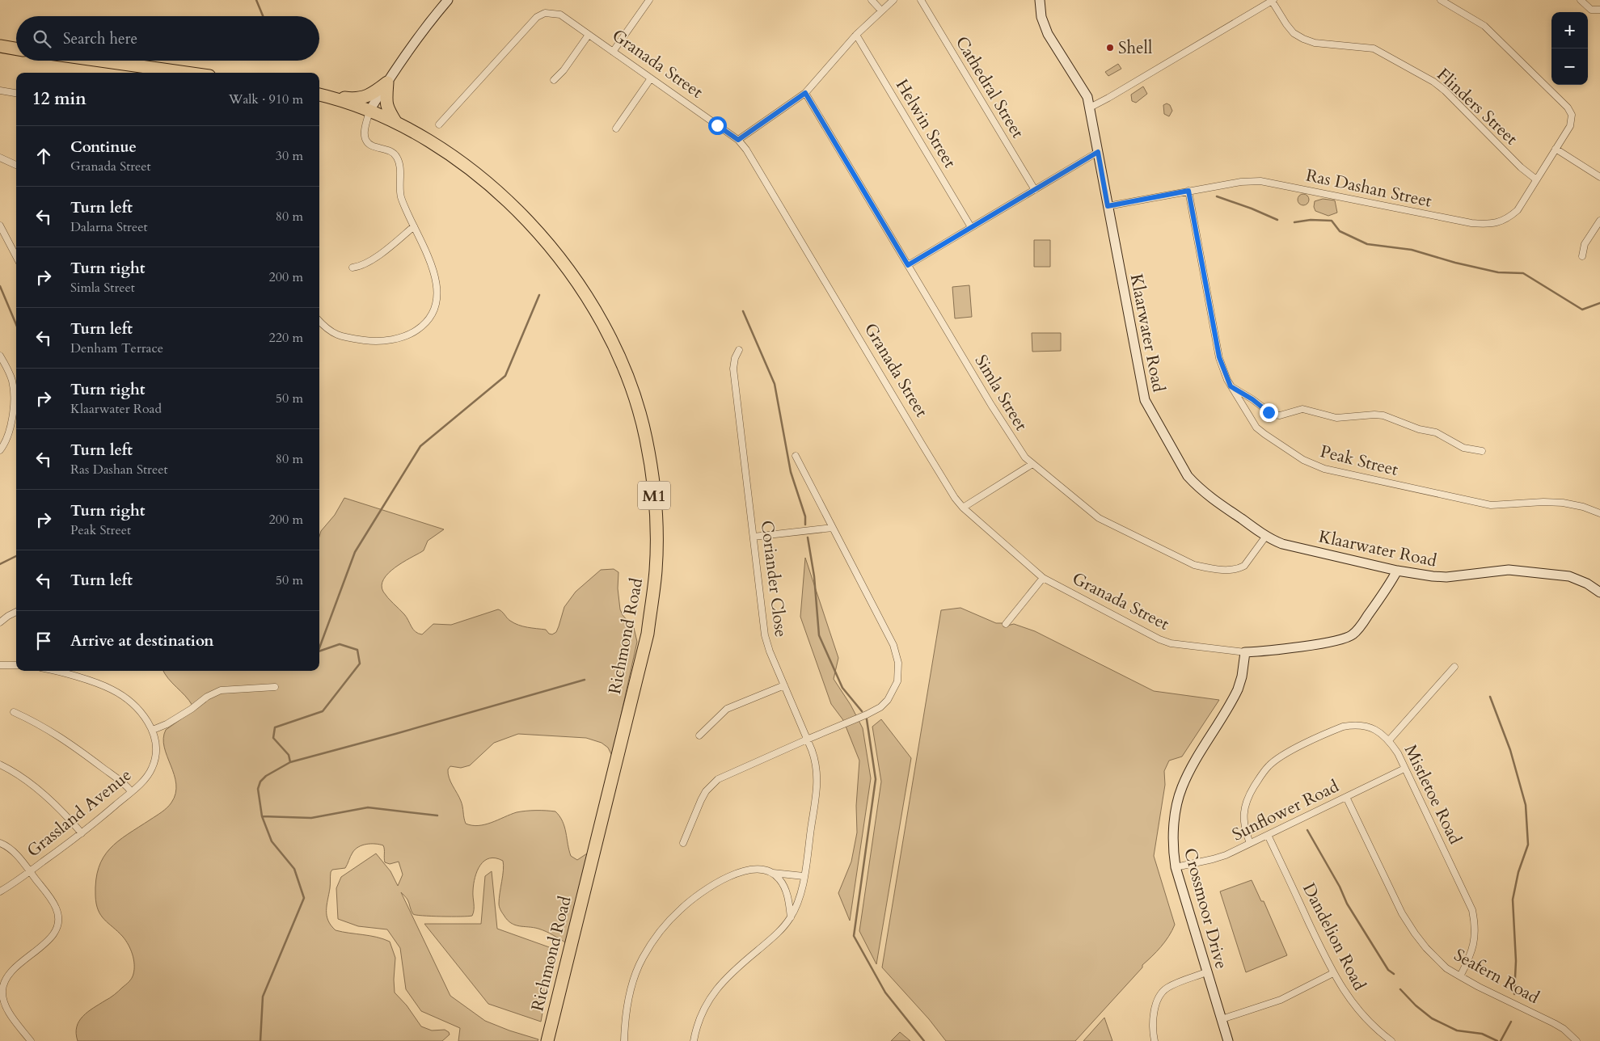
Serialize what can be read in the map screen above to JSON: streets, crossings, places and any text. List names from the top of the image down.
{
  "streets": {
    "highway": ["M1", "Richmond Road"],
    "street": [
      "Granada Street",
      "Cathedral Street",
      "Flinders Street",
      "Helwin Street",
      "Ras Dashan Street",
      "Klaarwater Road",
      "Simla Street",
      "Peak Street",
      "Coriander Close",
      "Mistletoe Road",
      "Sunflower Road",
      "Grassland Avenue",
      "Crossmoor Drive",
      "Dandelion Road",
      "Seafern Road"
    ]
  },
  "crossings": [
    ["Granada Street", "Klaarwater Road"],
    ["Granada Street", "Crossmoor Drive"],
    ["Flinders Street", "Ras Dashan Street"],
    ["Ras Dashan Street", "Klaarwater Road"],
    ["Ras Dashan Street", "Peak Street"],
    ["Klaarwater Road", "Simla Street"],
    ["Mistletoe Road", "Sunflower Road"],
    ["Mistletoe Road", "Seafern Road"],
    ["Sunflower Road", "Crossmoor Drive"],
    ["Sunflower Road", "Dandelion Road"],
    ["Sunflower Road", "Seafern Road"]
  ],
  "places": ["Shell"],
  "page": {
    "map_buttons": ["+", "−"],
    "search": "Search here",
    "heading": ["12 min", "Walk · 910 m"],
    "list": [
      ["Continue", "Granada Street", "30 m"],
      ["Turn left", "Dalarna Street", "80 m"],
      ["Turn right", "Simla Street", "200 m"],
      ["Turn left", "Denham Terrace", "220 m"],
      ["Turn right", "Klaarwater Road", "50 m"],
      ["Turn left", "Ras Dashan Street", "80 m"],
      ["Turn right", "Peak Street", "200 m"],
      ["Turn left", "50 m"],
      "Arrive at destination"
    ]
  }
}
